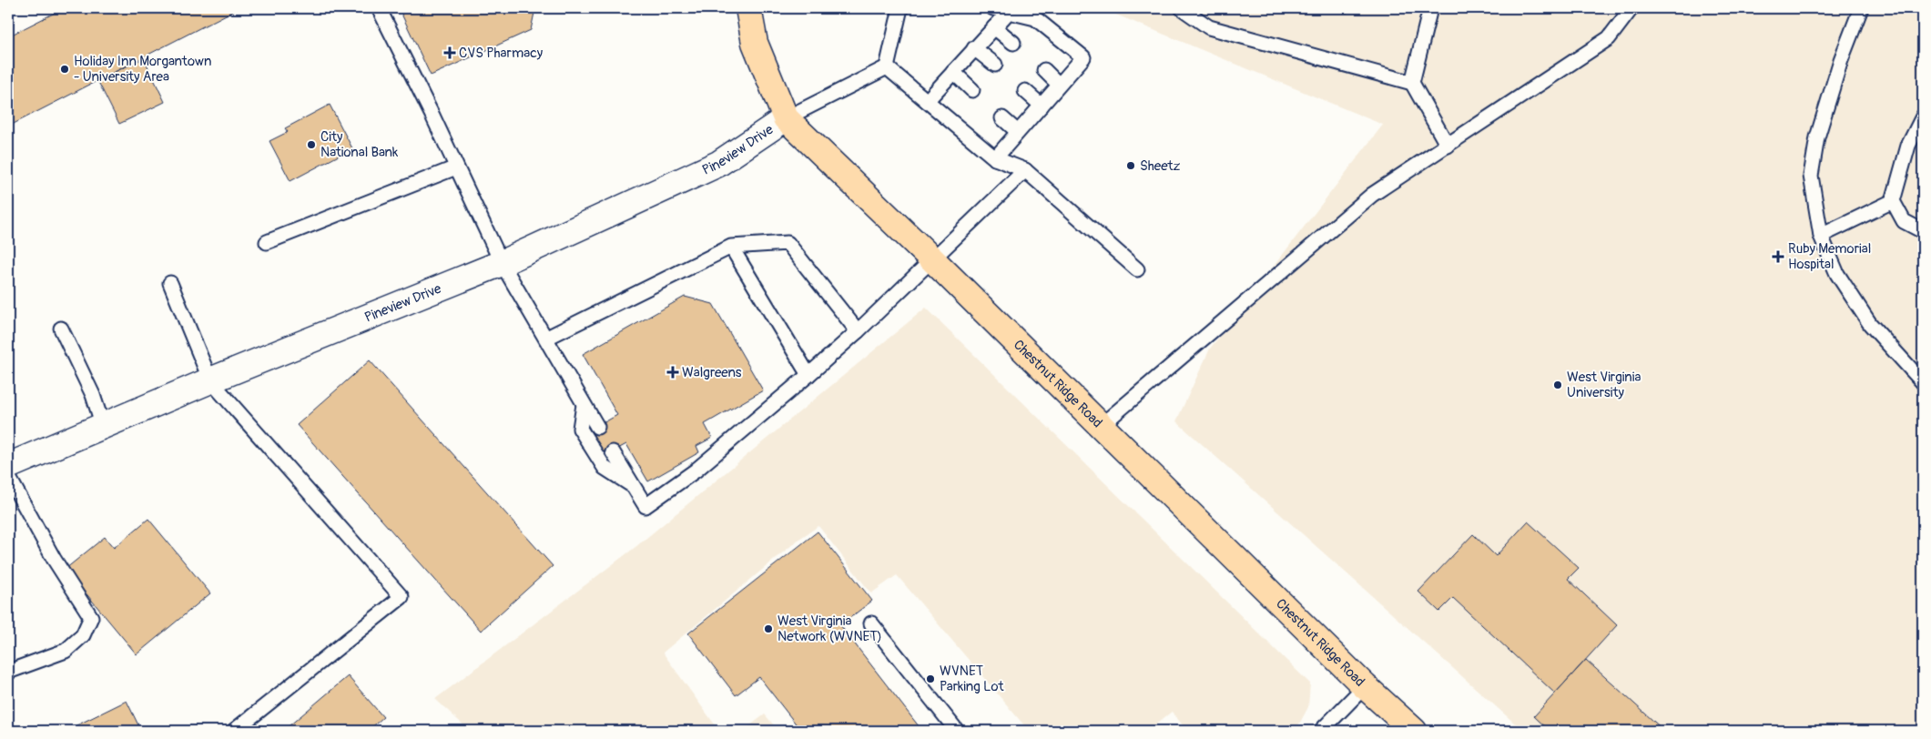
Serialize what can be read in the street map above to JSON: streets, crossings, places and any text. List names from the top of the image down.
{
  "streets": {
    "main road": ["Chestnut Ridge Road"],
    "street": ["Pineview Drive"]
  },
  "crossings": [
    ["Pineview Drive", "Chestnut Ridge Road"]
  ],
  "places": {
    "health": ["CVS Pharmacy", "Ruby Memorial Hospital", "Walgreens"],
    "other": [
      "Holiday Inn Morgantown - University Area",
      "City National Bank",
      "Sheetz",
      "West Virginia University",
      "West Virginia Network (WVNET)",
      "WVNET Parking Lot"
    ]
  }
}
